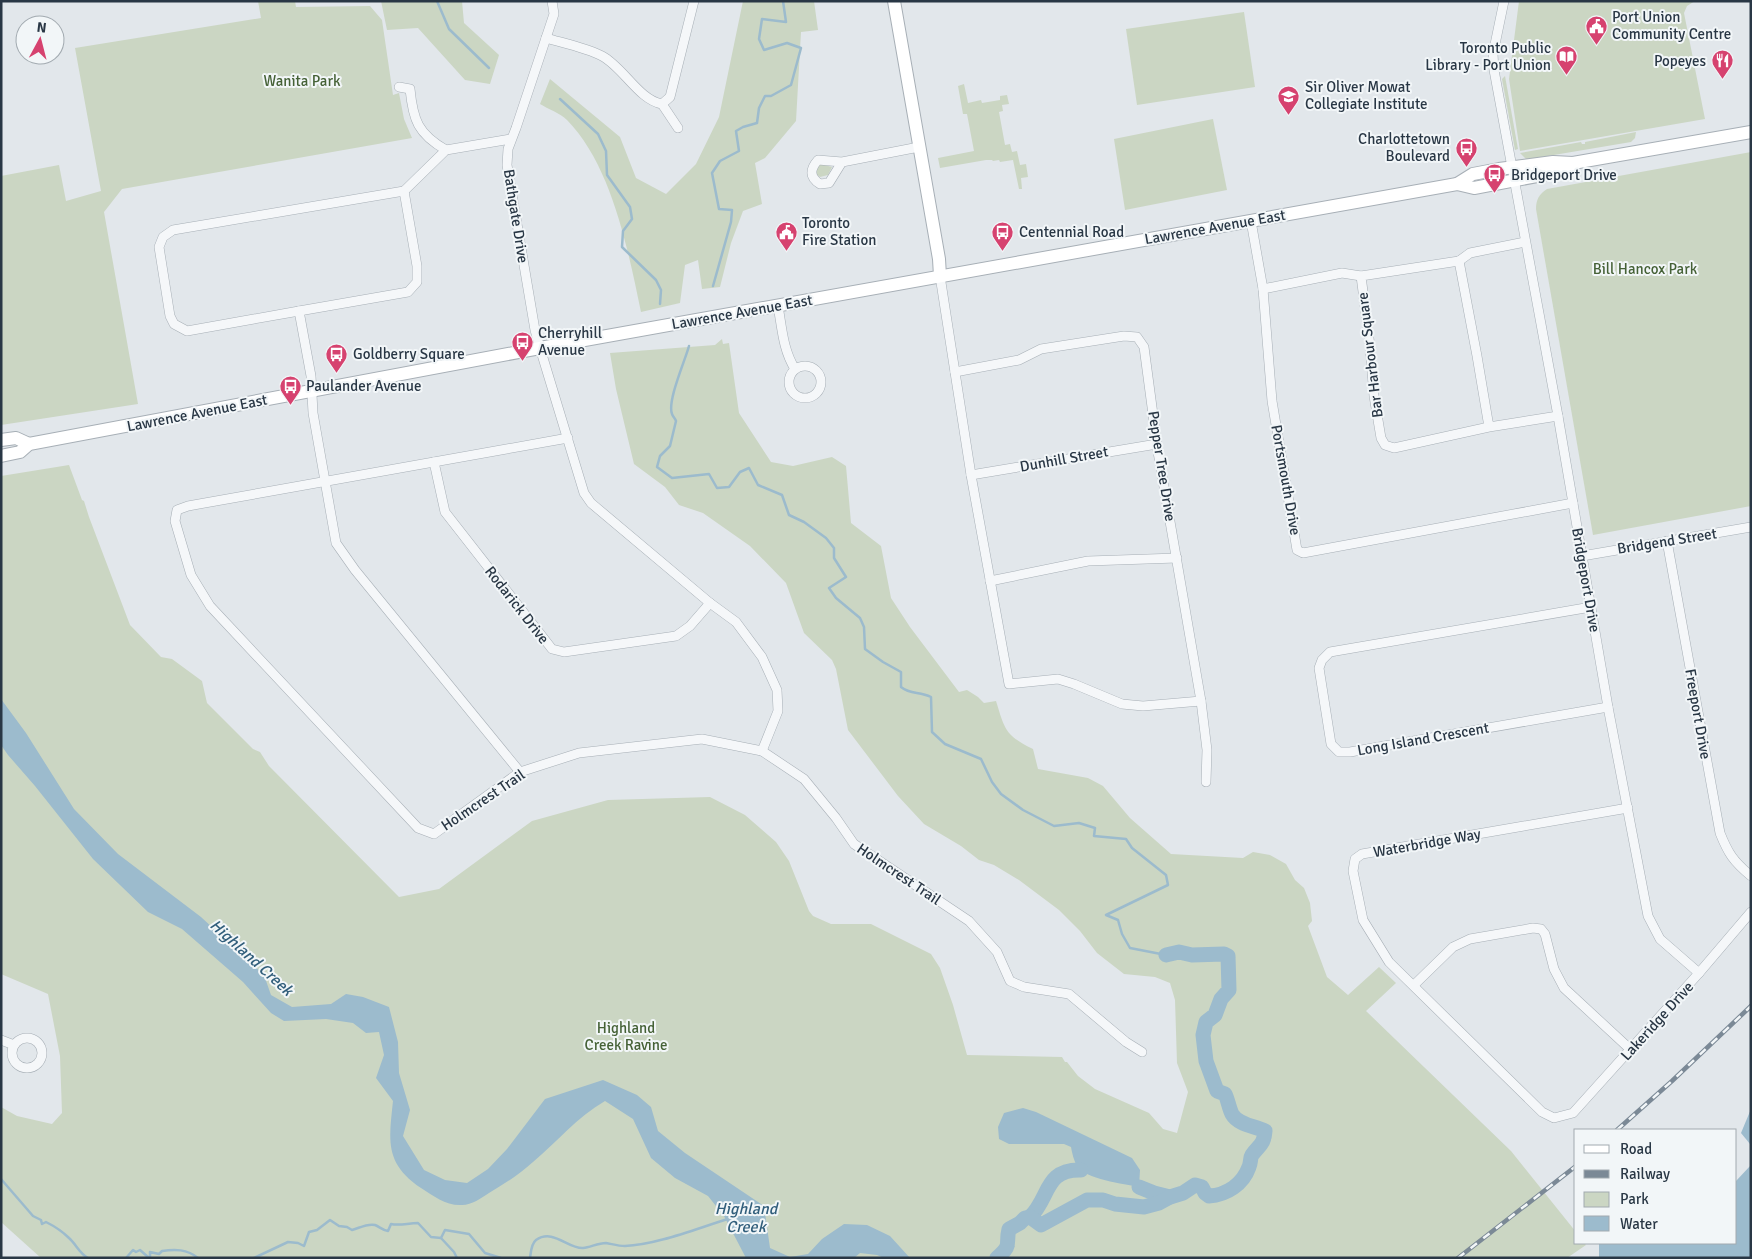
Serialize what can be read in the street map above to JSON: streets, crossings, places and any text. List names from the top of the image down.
{
  "streets": {
    "main road": ["Lawrence Avenue East"],
    "street": [
      "Bathgate Drive",
      "Bar Harbour Square",
      "Dunhill Street",
      "Pepper Tree Drive",
      "Portsmouth Drive",
      "Bridgend Street",
      "Bridgeport Drive",
      "Rodarick Drive",
      "Freeport Drive",
      "Long Island Crescent",
      "Holmcrest Trail",
      "Waterbridge Way",
      "Lakeridge Drive"
    ]
  },
  "crossings": [
    ["Bathgate Drive", "Lawrence Avenue East"],
    ["Lawrence Avenue East", "Portsmouth Drive"],
    ["Lawrence Avenue East", "Bridgeport Drive"],
    ["Bar Harbour Square", "Bridgeport Drive"],
    ["Dunhill Street", "Pepper Tree Drive"],
    ["Portsmouth Drive", "Bridgeport Drive"],
    ["Bridgend Street", "Bridgeport Drive"],
    ["Bridgend Street", "Freeport Drive"],
    ["Bridgeport Drive", "Long Island Crescent"],
    ["Bridgeport Drive", "Waterbridge Way"],
    ["Bridgeport Drive", "Lakeridge Drive"],
    ["Rodarick Drive", "Holmcrest Trail"],
    ["Waterbridge Way", "Lakeridge Drive"]
  ],
  "water": ["Highland Creek"],
  "parks": ["Wanita Park", "Bill Hancox Park", "Highland Creek Ravine"],
  "places": {
    "public building": ["Port Union Community Centre", "Toronto Fire Station"],
    "library": ["Toronto Public Library - Port Union"],
    "restaurant": ["Popeyes"],
    "school or university": ["Sir Oliver Mowat Collegiate Institute"],
    "bus stop": [
      "Charlottetown Boulevard",
      "Bridgeport Drive",
      "Centennial Road",
      "Cherryhill Avenue",
      "Goldberry Square",
      "Paulander Avenue"
    ]
  },
  "legend": [
    "Road",
    "Railway",
    "Park",
    "Water"
  ],
  "north": "top"
}
